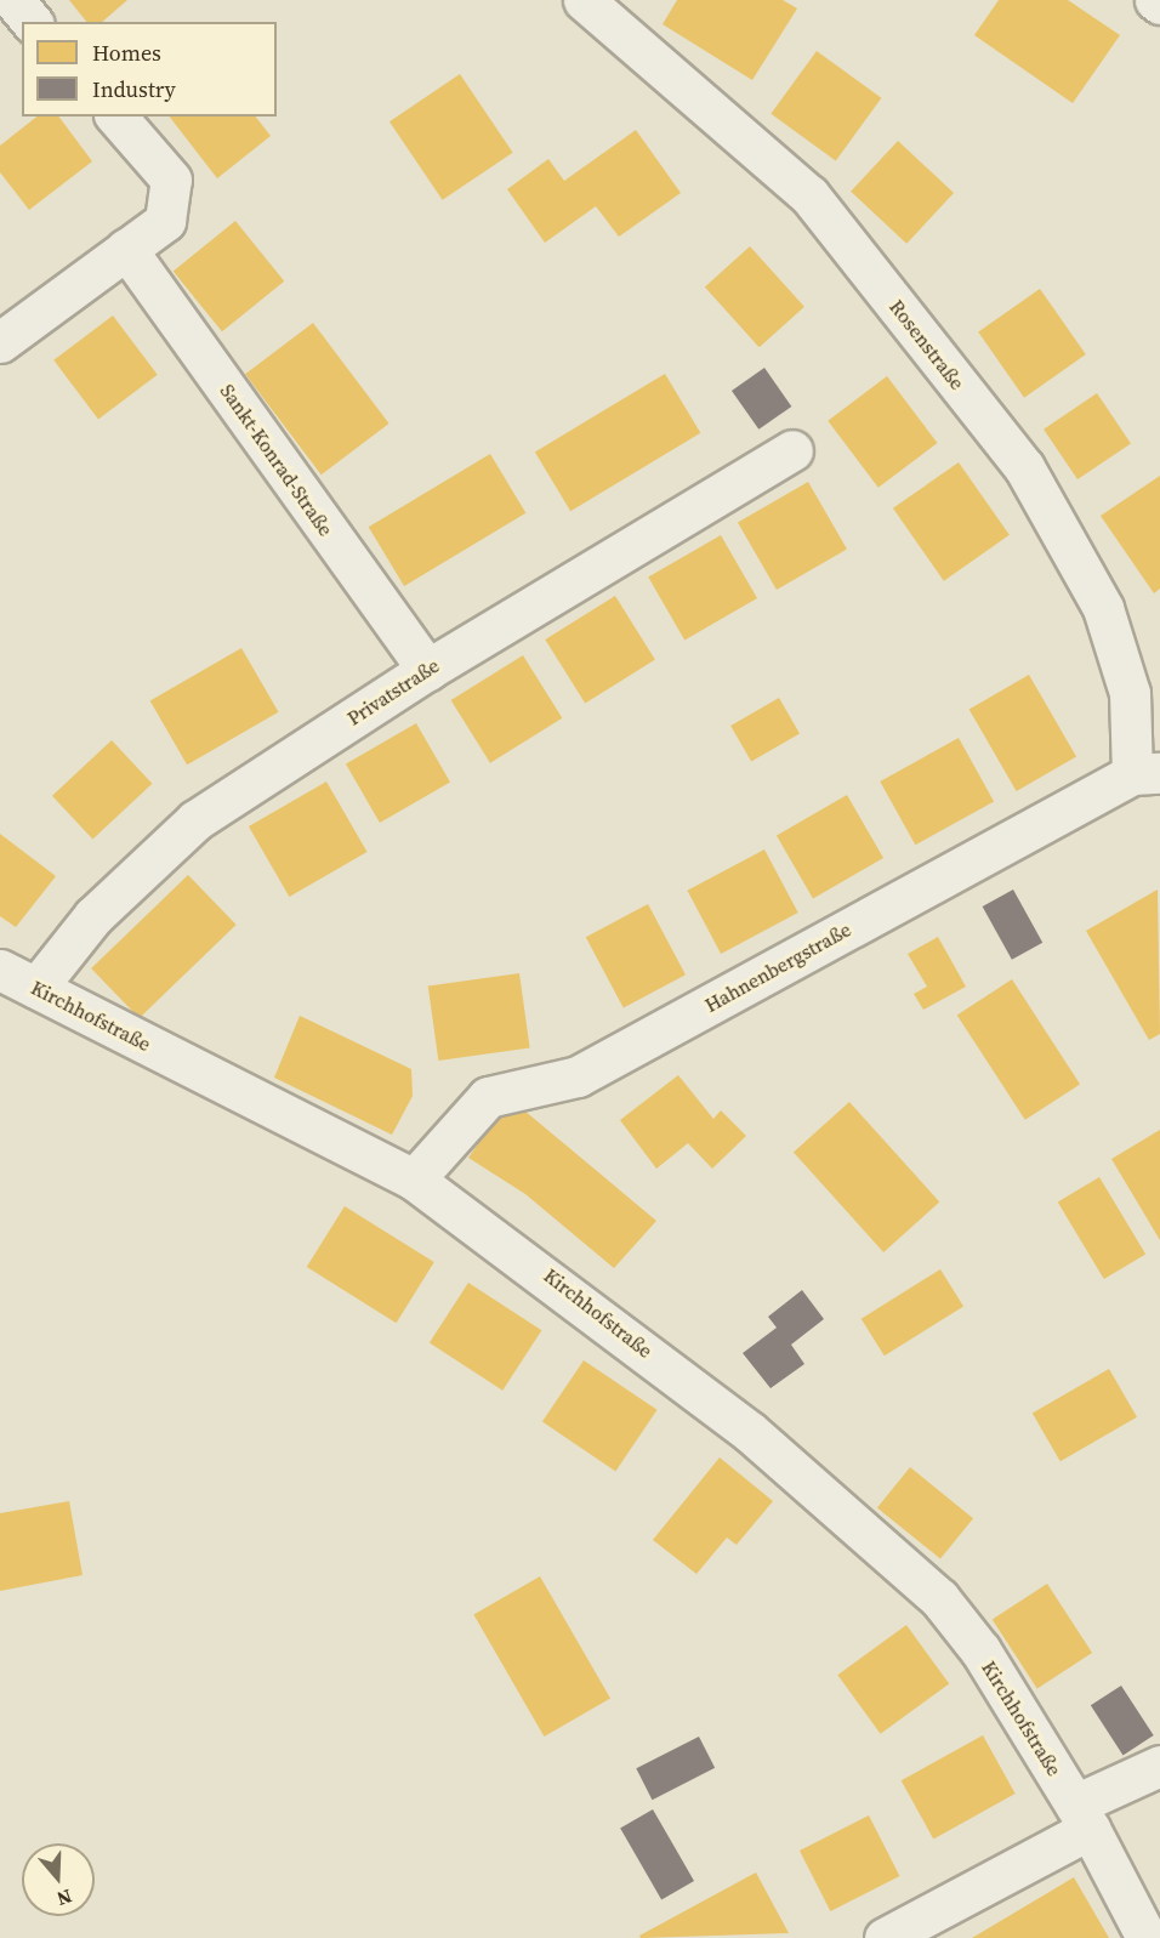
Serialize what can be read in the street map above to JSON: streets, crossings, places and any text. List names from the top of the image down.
{
  "streets": {
    "street": [
      "Rosenstraße",
      "Sankt-Konrad-Straße",
      "Privatstraße",
      "Hahnenbergstraße",
      "Kirchhofstraße"
    ]
  },
  "crossings": [
    ["Rosenstraße", "Hahnenbergstraße"],
    ["Sankt-Konrad-Straße", "Privatstraße"],
    ["Privatstraße", "Kirchhofstraße"],
    ["Hahnenbergstraße", "Kirchhofstraße"]
  ],
  "legend": ["Homes", "Industry"],
  "north": "bottom"
}
